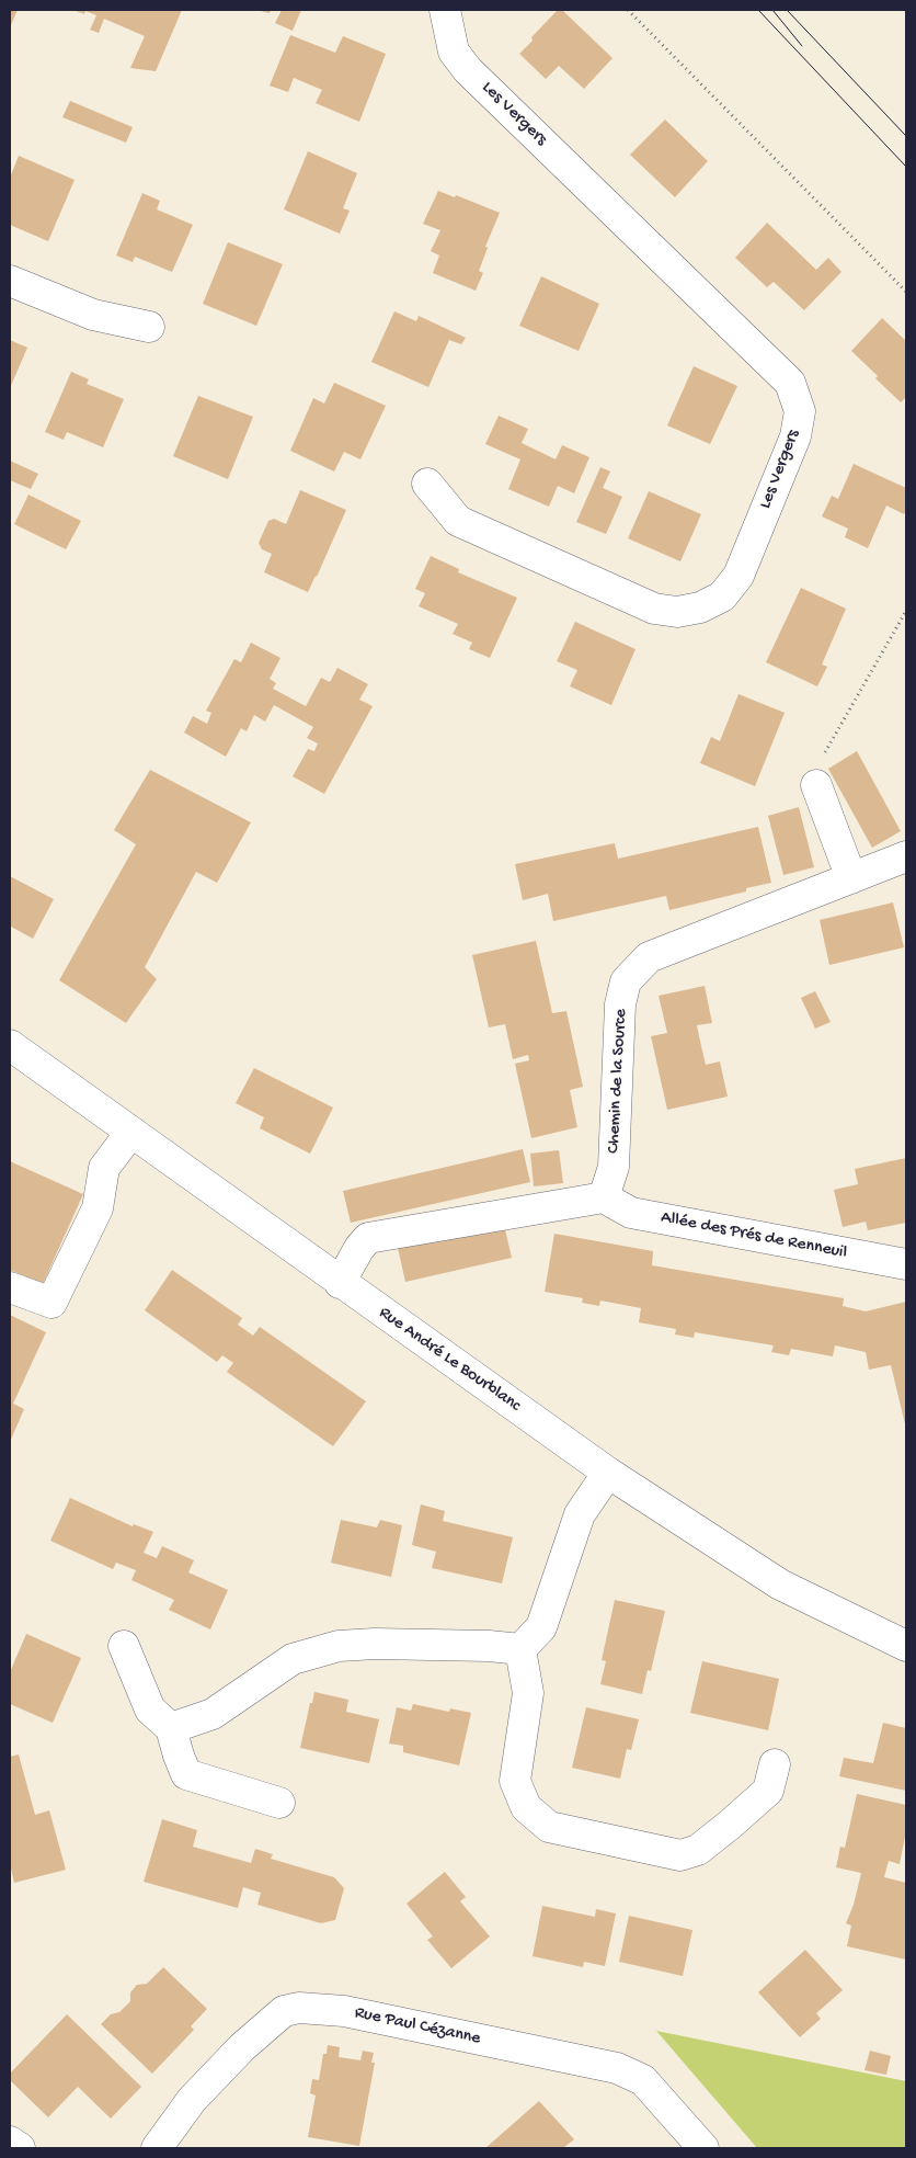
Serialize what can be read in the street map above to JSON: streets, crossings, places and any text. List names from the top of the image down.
{
  "streets": {
    "street": [
      "Les Vergers",
      "Chemin de la Source",
      "Allée des Prés de Renneuil",
      "Rue André Le Bourblanc",
      "Rue Paul Cézanne"
    ]
  },
  "crossings": [
    ["Chemin de la Source", "Allée des Prés de Renneuil"]
  ]
}
